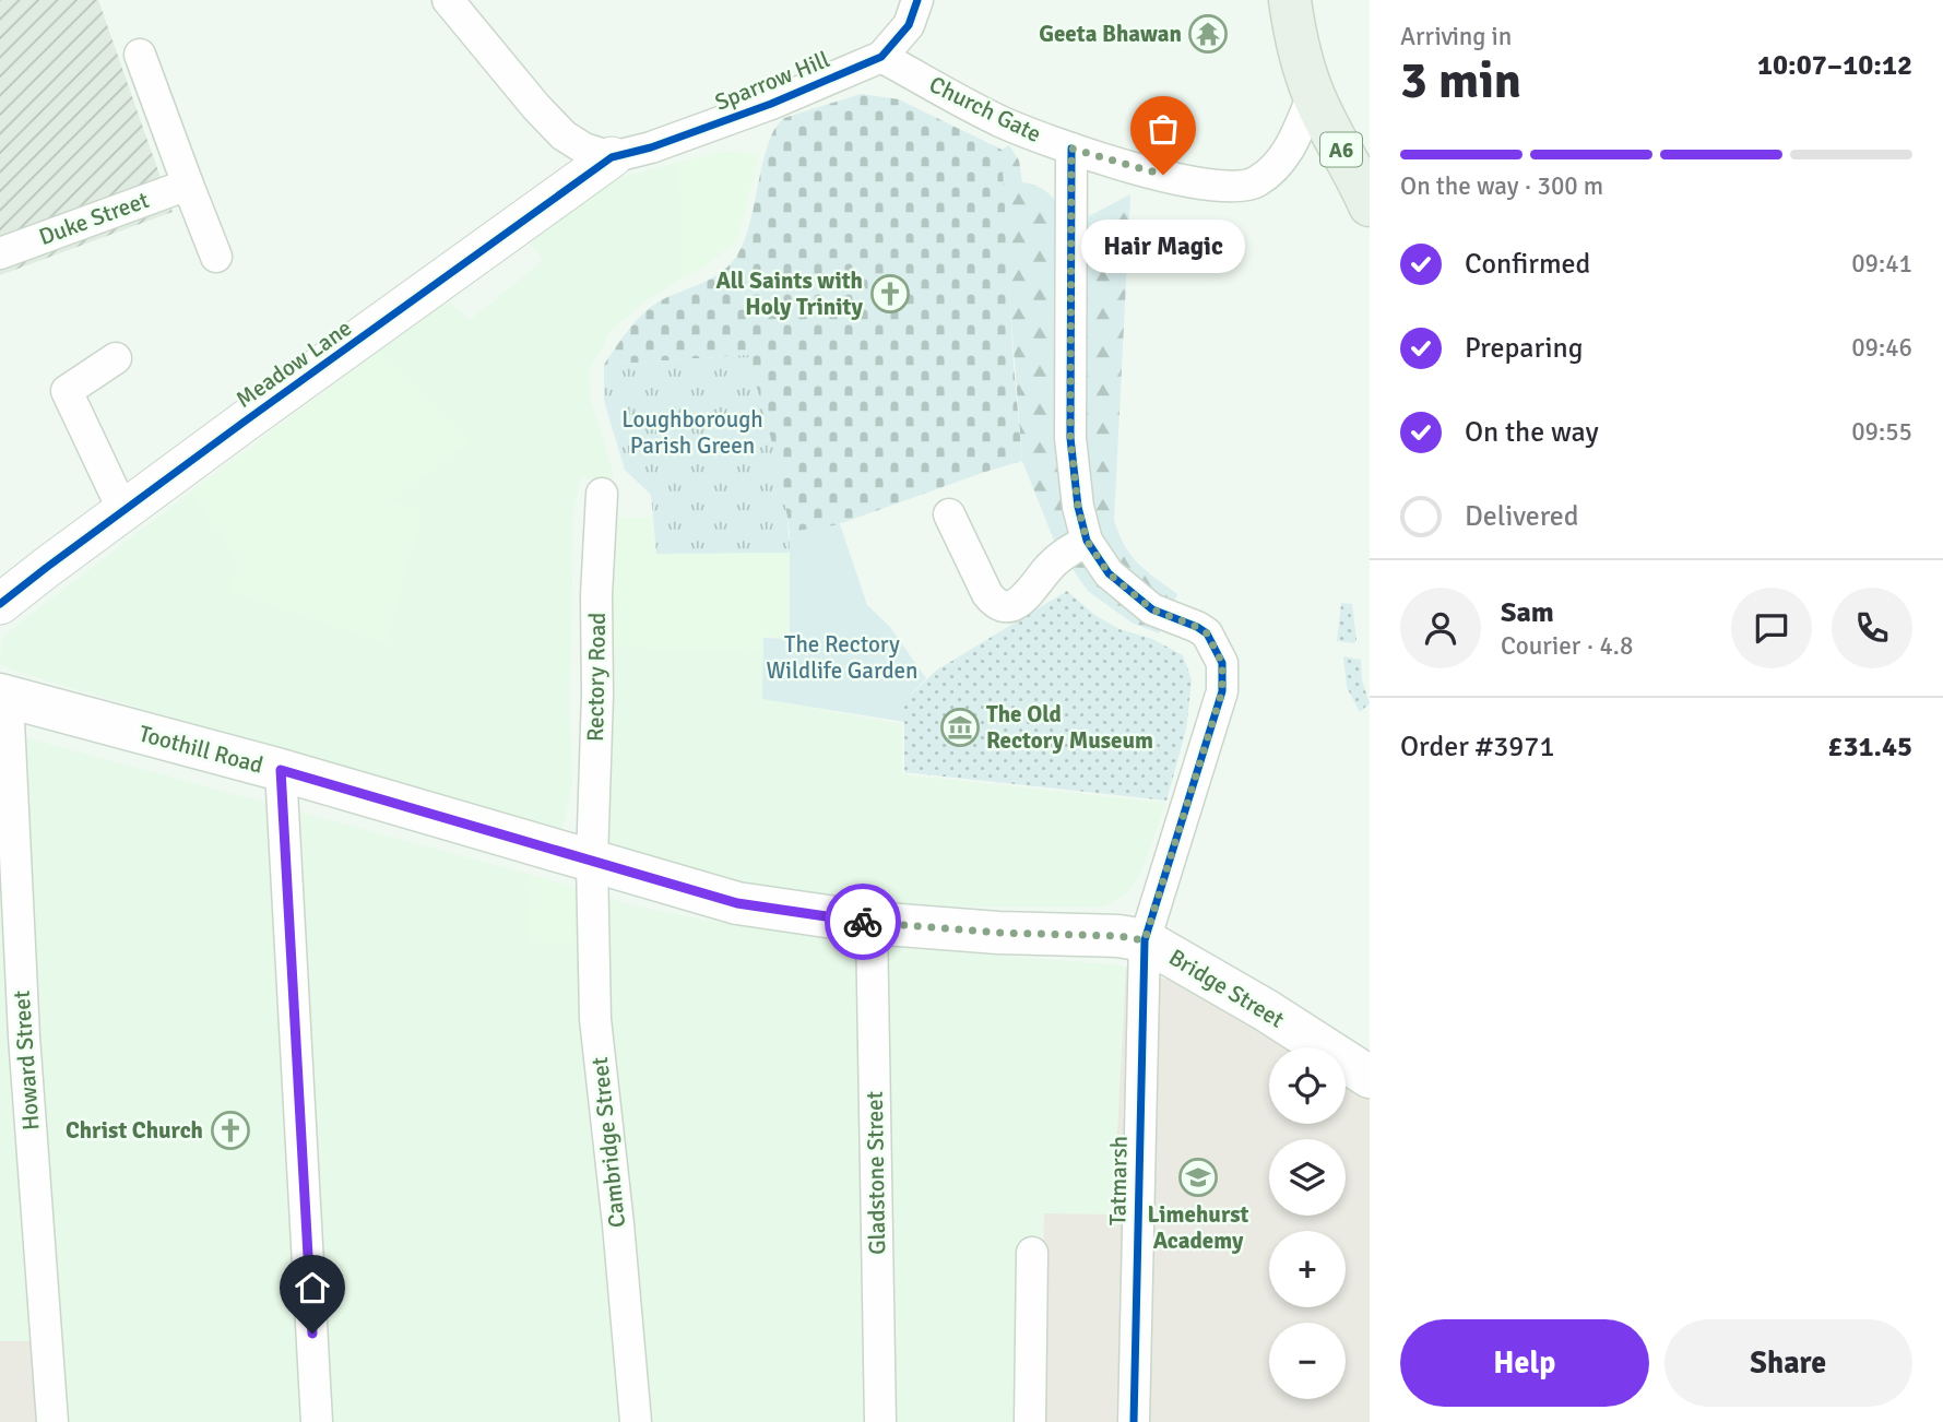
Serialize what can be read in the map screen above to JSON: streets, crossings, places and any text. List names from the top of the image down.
{
  "streets": {
    "highway": ["A6"],
    "main road": ["Toothill Road", "Bridge Street"],
    "street": [
      "Sparrow Hill",
      "Church Gate",
      "Duke Street",
      "Meadow Lane",
      "Rectory Road",
      "Howard Street",
      "Cambridge Street",
      "Gladstone Street",
      "Tatmarsh"
    ]
  },
  "crossings": [
    ["Sparrow Hill", "Church Gate"],
    ["Sparrow Hill", "Meadow Lane"],
    ["Church Gate", "A6"],
    ["Church Gate", "Tatmarsh"],
    ["Rectory Road", "Toothill Road"],
    ["Rectory Road", "Cambridge Street"],
    ["Toothill Road", "Bridge Street"],
    ["Toothill Road", "Howard Street"],
    ["Toothill Road", "Cambridge Street"],
    ["Toothill Road", "Gladstone Street"],
    ["Toothill Road", "Tatmarsh"],
    ["Bridge Street", "Tatmarsh"]
  ],
  "parks": ["Loughborough Parish Green", "The Rectory Wildlife Garden"],
  "places": {
    "temple": ["Geeta Bhawan"],
    "other": ["Hair Magic"],
    "church": ["All Saints with Holy Trinity", "Christ Church"],
    "museum": ["The Old Rectory Museum"],
    "school or university": ["Limehurst Academy"]
  },
  "page": {
    "heading": ["3 min", "Arriving in", "10:07–10:12"],
    "panel": [
      "Sam",
      "Courier · 4.8",
      "Order #3971",
      "£31.45"
    ],
    "bar": "On the way · 300 m",
    "bubble": "Hair Magic",
    "list": [
      ["Confirmed", "09:41"],
      ["Preparing", "09:46"],
      ["On the way", "09:55"],
      "Delivered"
    ],
    "map_buttons": ["+", "−"],
    "buttons": ["Help", "Share"]
  }
}
